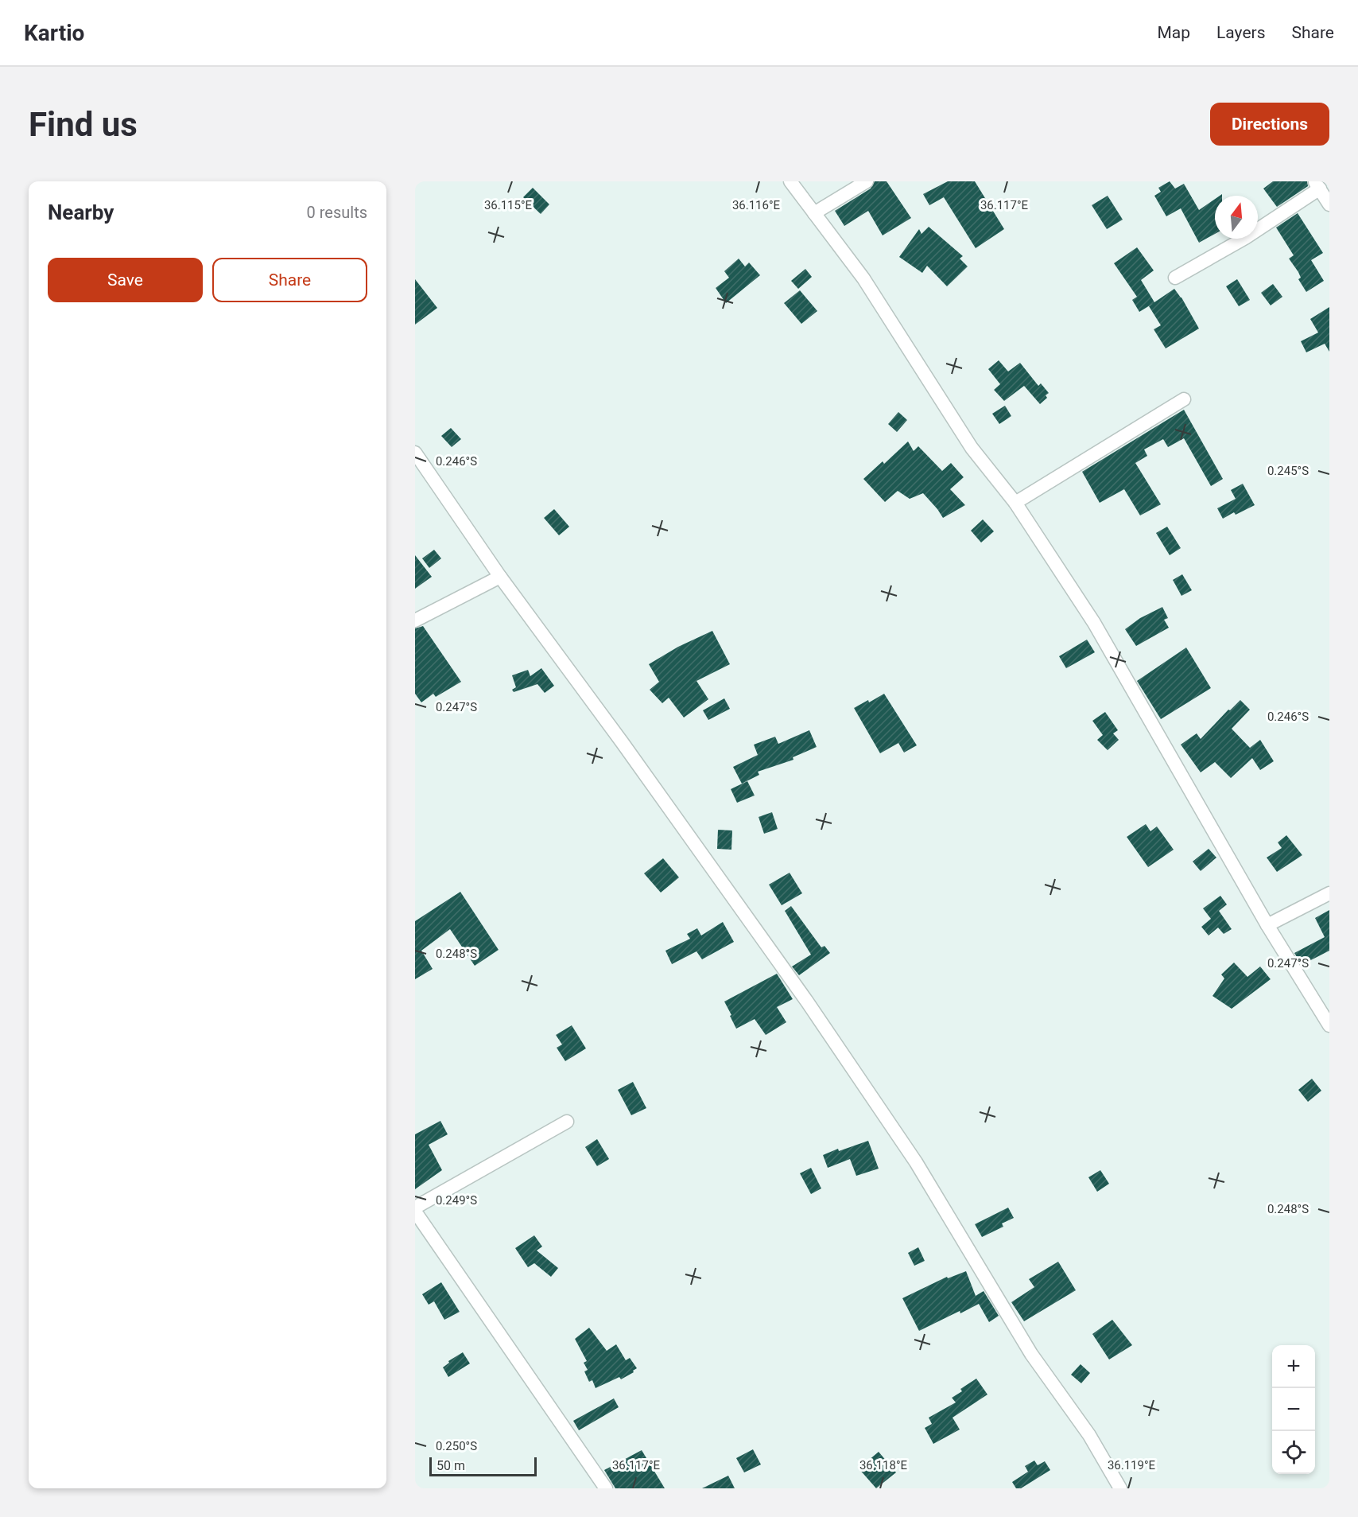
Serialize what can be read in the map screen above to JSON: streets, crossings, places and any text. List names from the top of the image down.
{
  "scale_bar": "50 m",
  "north": "top",
  "page": {
    "header": "Kartio",
    "nav": ["Map", "Layers", "Share"],
    "buttons": [
      "Directions",
      ["Save", "Share"]
    ],
    "title": "Find us",
    "heading": ["Nearby", "0 results"],
    "map_buttons": ["+", "−"],
    "scale": "50 m"
  },
  "coordinates": [
    "36.115°E",
    "36.116°E",
    "36.117°E",
    "0.246°S",
    "0.245°S",
    "0.247°S",
    "0.248°S",
    "0.249°S",
    "0.250°S",
    "36.118°E",
    "36.119°E"
  ]
}
